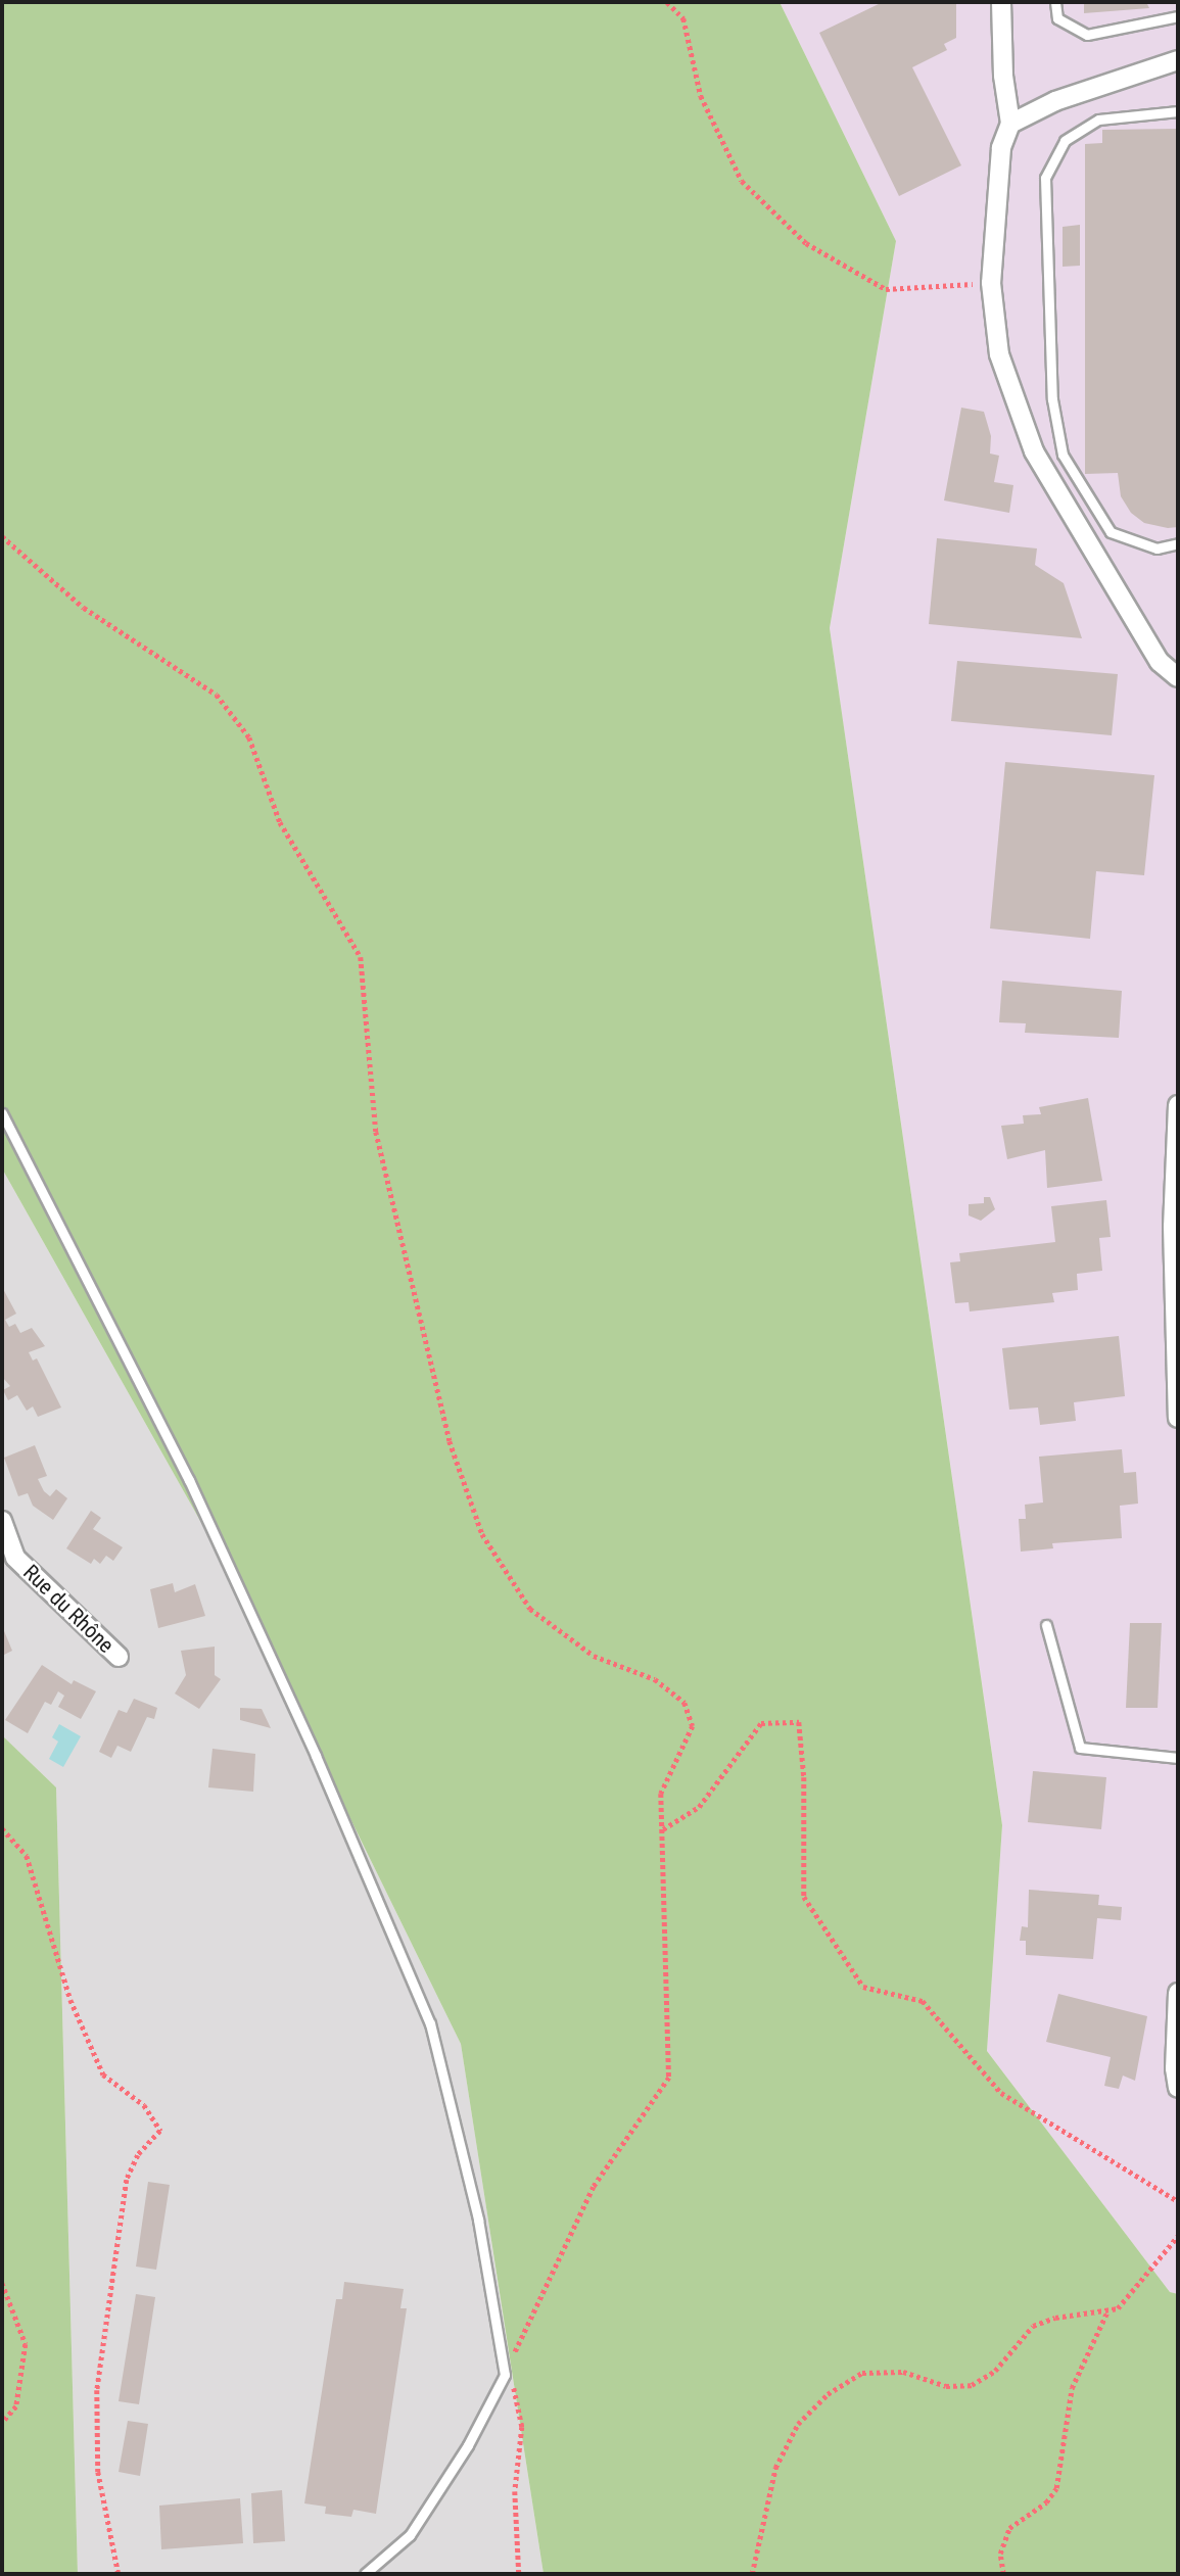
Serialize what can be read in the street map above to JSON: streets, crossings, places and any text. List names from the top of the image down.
{
  "streets": {
    "street": ["Rue du Rhône"]
  }
}
